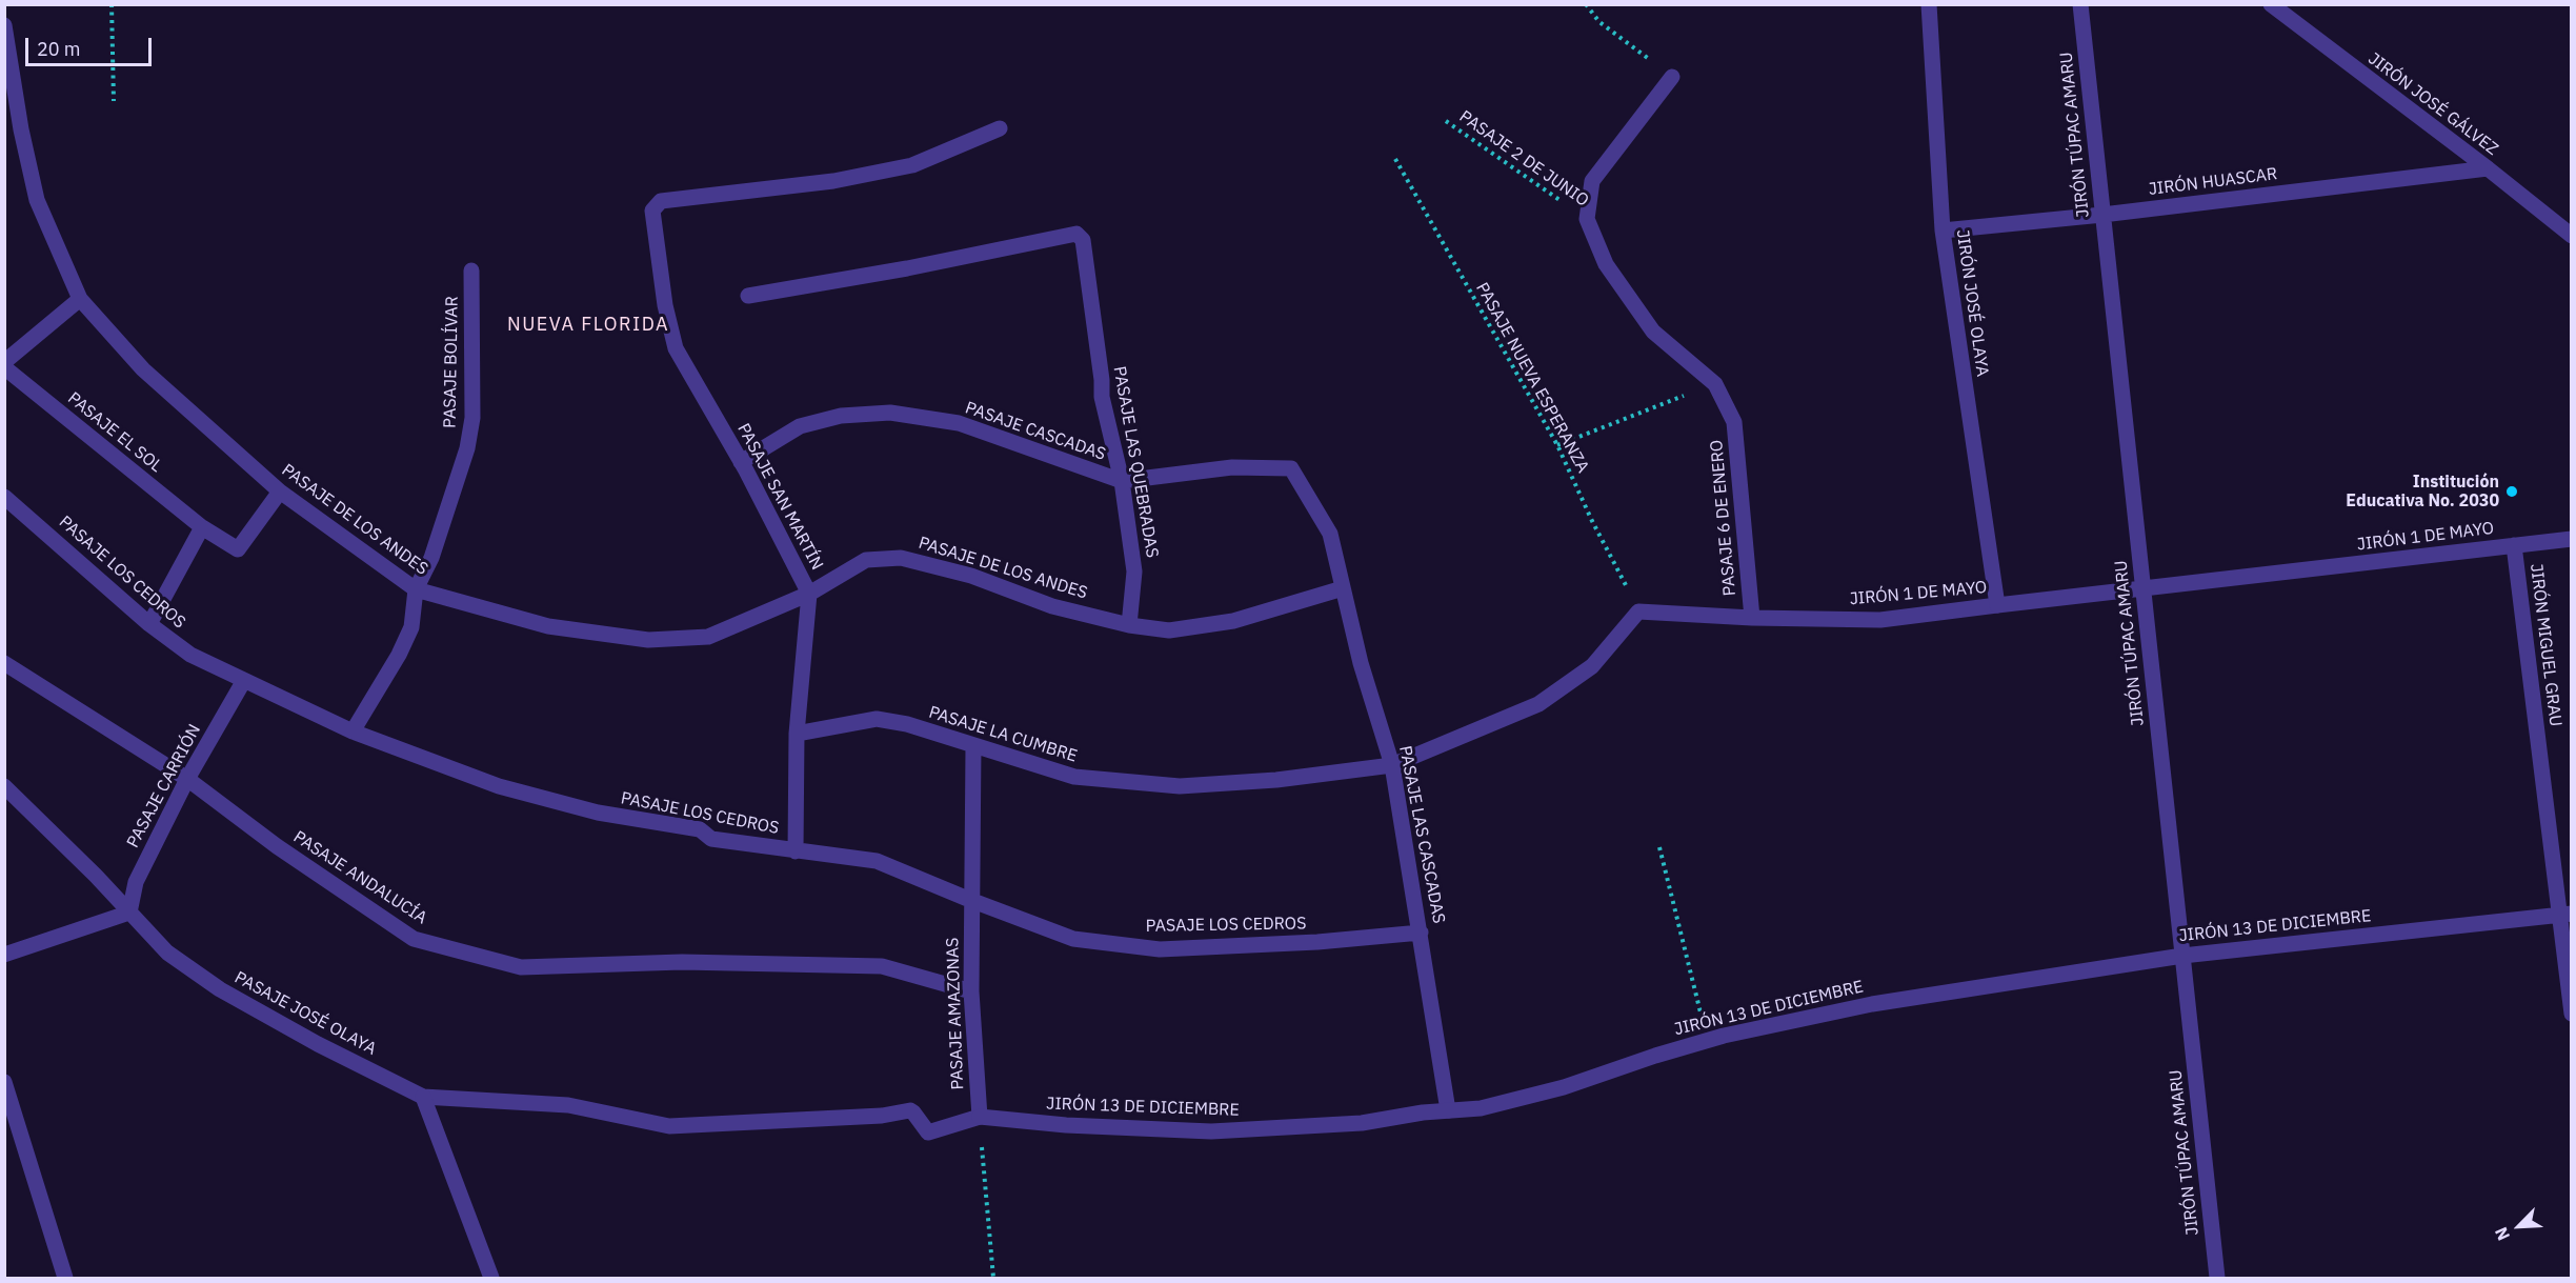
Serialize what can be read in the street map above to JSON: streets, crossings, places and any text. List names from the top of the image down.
{
  "streets": {
    "street": [
      "JIRÓN JOSÉ GÁLVEZ",
      "JIRÓN TÚPAC AMARU",
      "JIRÓN HUASCAR",
      "JIRÓN JOSÉ OLAYA",
      "PASAJE BOLÍVAR",
      "PASAJE CASCADAS",
      "PASAJE EL SOL",
      "PASAJE LAS QUEBRADAS",
      "PASAJE SAN MARTÍN",
      "PASAJE 6 DE ENERO",
      "PASAJE DE LOS ANDES",
      "JIRÓN 1 DE MAYO",
      "PASAJE LOS CEDROS",
      "JIRÓN MIGUEL GRAU",
      "PASAJE LA CUMBRE",
      "PASAJE CARRIÓN",
      "PASAJE LAS CASCADAS",
      "PASAJE ANDALUCÍA",
      "JIRÓN 13 DE DICIEMBRE",
      "PASAJE JOSÉ OLAYA",
      "PASAJE AMAZONAS"
    ],
    "path": ["PASAJE 2 DE JUNIO", "PASAJE NUEVA ESPERANZA"]
  },
  "crossings": [
    ["JIRÓN JOSÉ GÁLVEZ", "JIRÓN HUASCAR"],
    ["JIRÓN TÚPAC AMARU", "JIRÓN HUASCAR"],
    ["JIRÓN TÚPAC AMARU", "JIRÓN 1 DE MAYO"],
    ["JIRÓN TÚPAC AMARU", "JIRÓN 13 DE DICIEMBRE"],
    ["PASAJE 2 DE JUNIO", "PASAJE 6 DE ENERO"],
    ["JIRÓN HUASCAR", "JIRÓN JOSÉ OLAYA"],
    ["JIRÓN JOSÉ OLAYA", "JIRÓN 1 DE MAYO"],
    ["PASAJE BOLÍVAR", "PASAJE DE LOS ANDES"],
    ["PASAJE BOLÍVAR", "PASAJE LOS CEDROS"],
    ["PASAJE NUEVA ESPERANZA", "JIRÓN 1 DE MAYO"],
    ["PASAJE CASCADAS", "PASAJE LAS QUEBRADAS"],
    ["PASAJE CASCADAS", "PASAJE SAN MARTÍN"],
    ["PASAJE CASCADAS", "PASAJE LAS CASCADAS"],
    ["PASAJE EL SOL", "PASAJE DE LOS ANDES"],
    ["PASAJE LAS QUEBRADAS", "PASAJE DE LOS ANDES"],
    ["PASAJE SAN MARTÍN", "PASAJE DE LOS ANDES"],
    ["PASAJE SAN MARTÍN", "PASAJE LOS CEDROS"],
    ["PASAJE SAN MARTÍN", "PASAJE LA CUMBRE"],
    ["PASAJE 6 DE ENERO", "JIRÓN 1 DE MAYO"],
    ["PASAJE DE LOS ANDES", "PASAJE LAS CASCADAS"],
    ["JIRÓN 1 DE MAYO", "JIRÓN MIGUEL GRAU"],
    ["PASAJE LOS CEDROS", "PASAJE CARRIÓN"],
    ["PASAJE LOS CEDROS", "PASAJE LAS CASCADAS"],
    ["PASAJE LOS CEDROS", "PASAJE AMAZONAS"],
    ["JIRÓN MIGUEL GRAU", "JIRÓN 13 DE DICIEMBRE"],
    ["PASAJE LA CUMBRE", "PASAJE LAS CASCADAS"],
    ["PASAJE LA CUMBRE", "PASAJE AMAZONAS"],
    ["PASAJE CARRIÓN", "PASAJE ANDALUCÍA"],
    ["PASAJE CARRIÓN", "PASAJE JOSÉ OLAYA"],
    ["PASAJE LAS CASCADAS", "JIRÓN 13 DE DICIEMBRE"],
    ["PASAJE ANDALUCÍA", "PASAJE AMAZONAS"],
    ["JIRÓN 13 DE DICIEMBRE", "PASAJE AMAZONAS"]
  ],
  "districts": ["NUEVA FLORIDA"],
  "places": ["Institución Educativa No. 2030"],
  "scale_bar": "20 m",
  "north": "bottom left"
}
